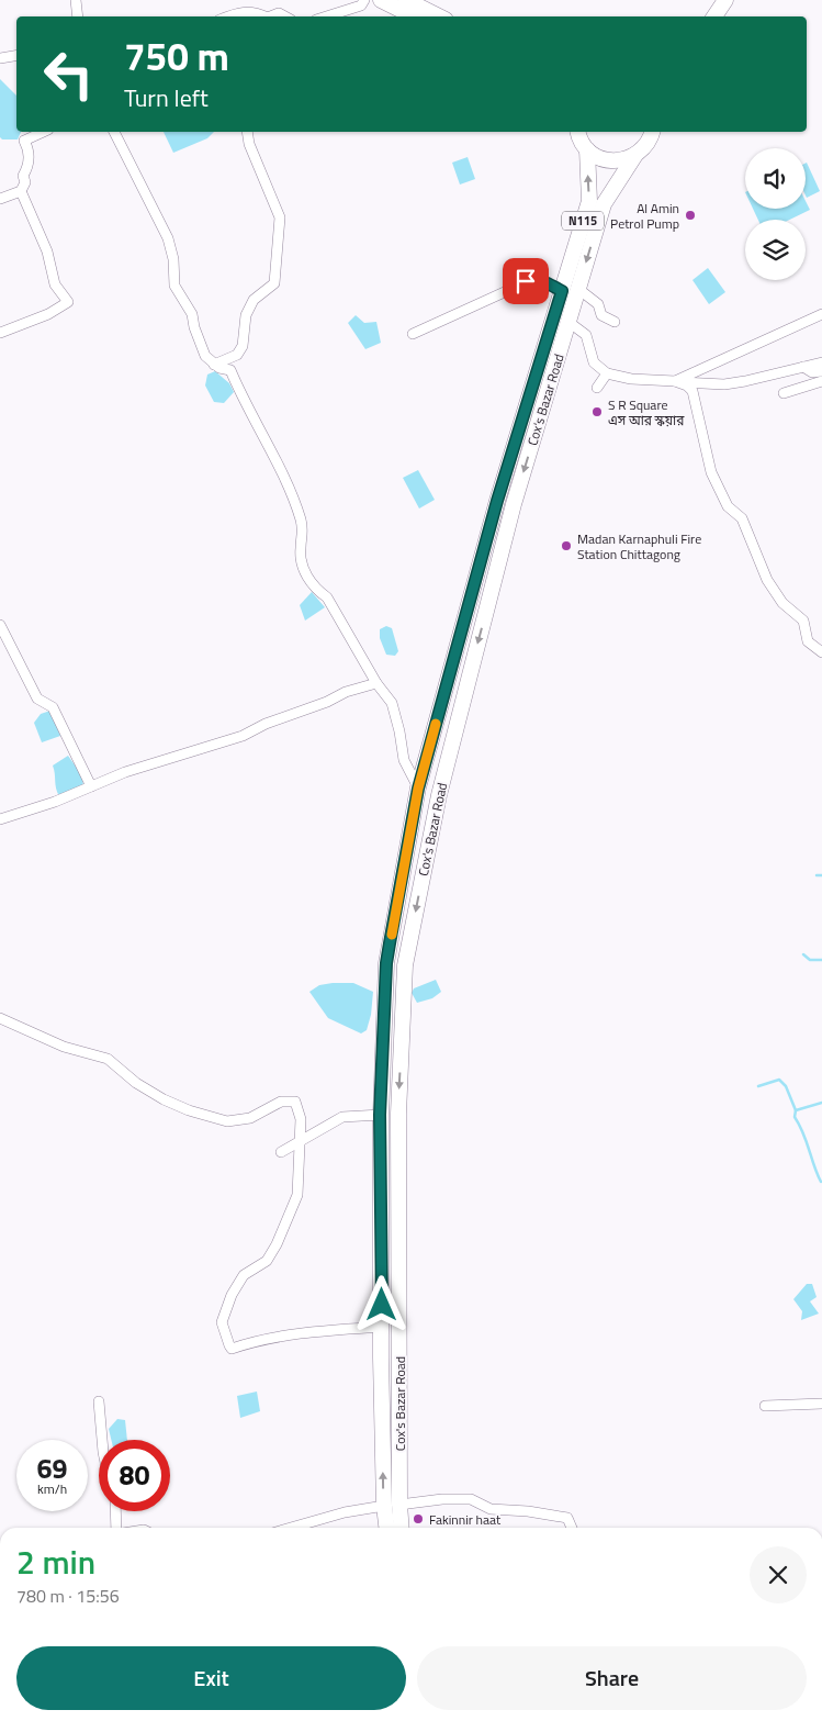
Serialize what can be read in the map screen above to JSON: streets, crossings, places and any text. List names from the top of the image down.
{
  "streets": {
    "highway": ["N115", "Cox's Bazar Road"]
  },
  "places": [
    "Al Amin Petrol Pump",
    "S R Square এস আর স্কয়ার",
    "Madan Karnaphuli Fire Station Chittagong",
    "Fakinnir haat"
  ],
  "page": {
    "turn": ["750 m", "Turn left"],
    "speed": "69 km/h",
    "limit": "80",
    "heading": ["2 min", "780 m · 15:56"],
    "buttons": ["Exit", "Share"]
  }
}
